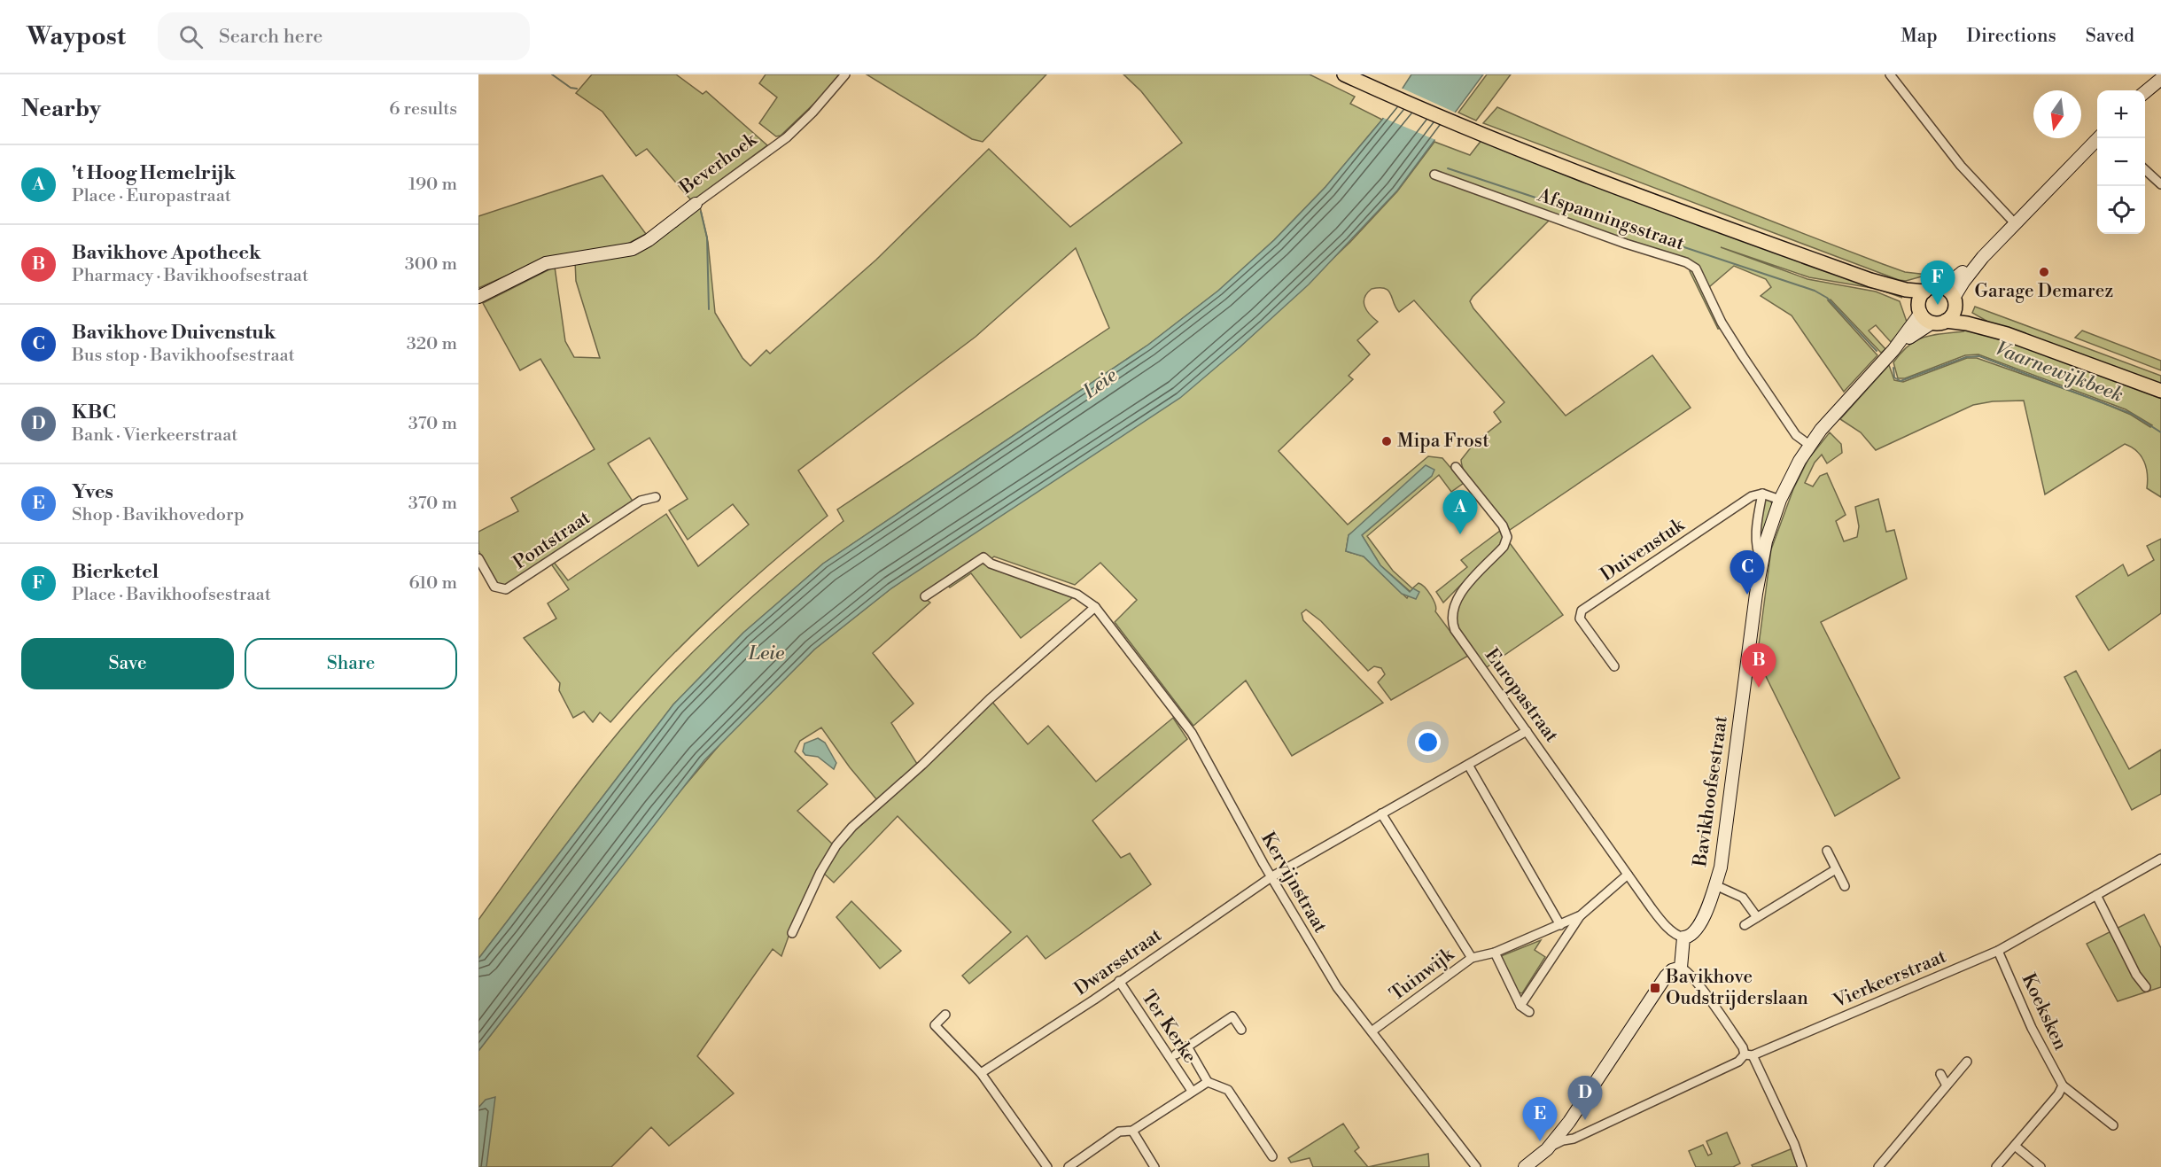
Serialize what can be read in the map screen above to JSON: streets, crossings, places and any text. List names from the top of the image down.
{
  "streets": {
    "street": [
      "Beverhoek",
      "Afspanningsstraat",
      "Pontstraat",
      "Duivenstuk",
      "Europastraat",
      "Bavikhoofsestraat",
      "Kervijnstraat",
      "Dwarsstraat",
      "Tuinwijk",
      "Vierkeerstraat",
      "Koeksken",
      "Ter Kerke"
    ]
  },
  "crossings": [
    ["Afspanningsstraat", "Bavikhoofsestraat"],
    ["Duivenstuk", "Bavikhoofsestraat"],
    ["Europastraat", "Bavikhoofsestraat"],
    ["Europastraat", "Dwarsstraat"],
    ["Europastraat", "Tuinwijk"],
    ["Kervijnstraat", "Dwarsstraat"],
    ["Kervijnstraat", "Tuinwijk"],
    ["Dwarsstraat", "Ter Kerke"],
    ["Vierkeerstraat", "Koeksken"]
  ],
  "water": ["Vaarnewijkbeek", "Leie"],
  "places": {
    "other": ["Garage Demarez", "Mipa Frost"],
    "transit": ["Bavikhove Oudstrijderslaan"]
  },
  "north": "bottom",
  "page": {
    "header": "Waypost",
    "search": "Search here",
    "nav": ["Map", "Directions", "Saved"],
    "heading": ["Nearby", "6 results"],
    "map_buttons": ["+", "−"],
    "list": [
      {
        "mark": "A",
        "name": "'t Hoog Hemelrijk",
        "note": "Place · Europastraat",
        "value": "190 m"
      },
      {
        "mark": "B",
        "name": "Bavikhove Apotheek",
        "note": "Pharmacy · Bavikhoofsestraat",
        "value": "300 m"
      },
      {
        "mark": "C",
        "name": "Bavikhove Duivenstuk",
        "note": "Bus stop · Bavikhoofsestraat",
        "value": "320 m"
      },
      {
        "mark": "D",
        "name": "KBC",
        "note": "Bank · Vierkeerstraat",
        "value": "370 m"
      },
      {
        "mark": "E",
        "name": "Yves",
        "note": "Shop · Bavikhovedorp",
        "value": "370 m"
      },
      {
        "mark": "F",
        "name": "Bierketel",
        "note": "Place · Bavikhoofsestraat",
        "value": "610 m"
      }
    ],
    "pins": [
      "F",
      "A",
      "C",
      "B",
      "D",
      "E"
    ],
    "buttons": ["Save", "Share"]
  }
}
